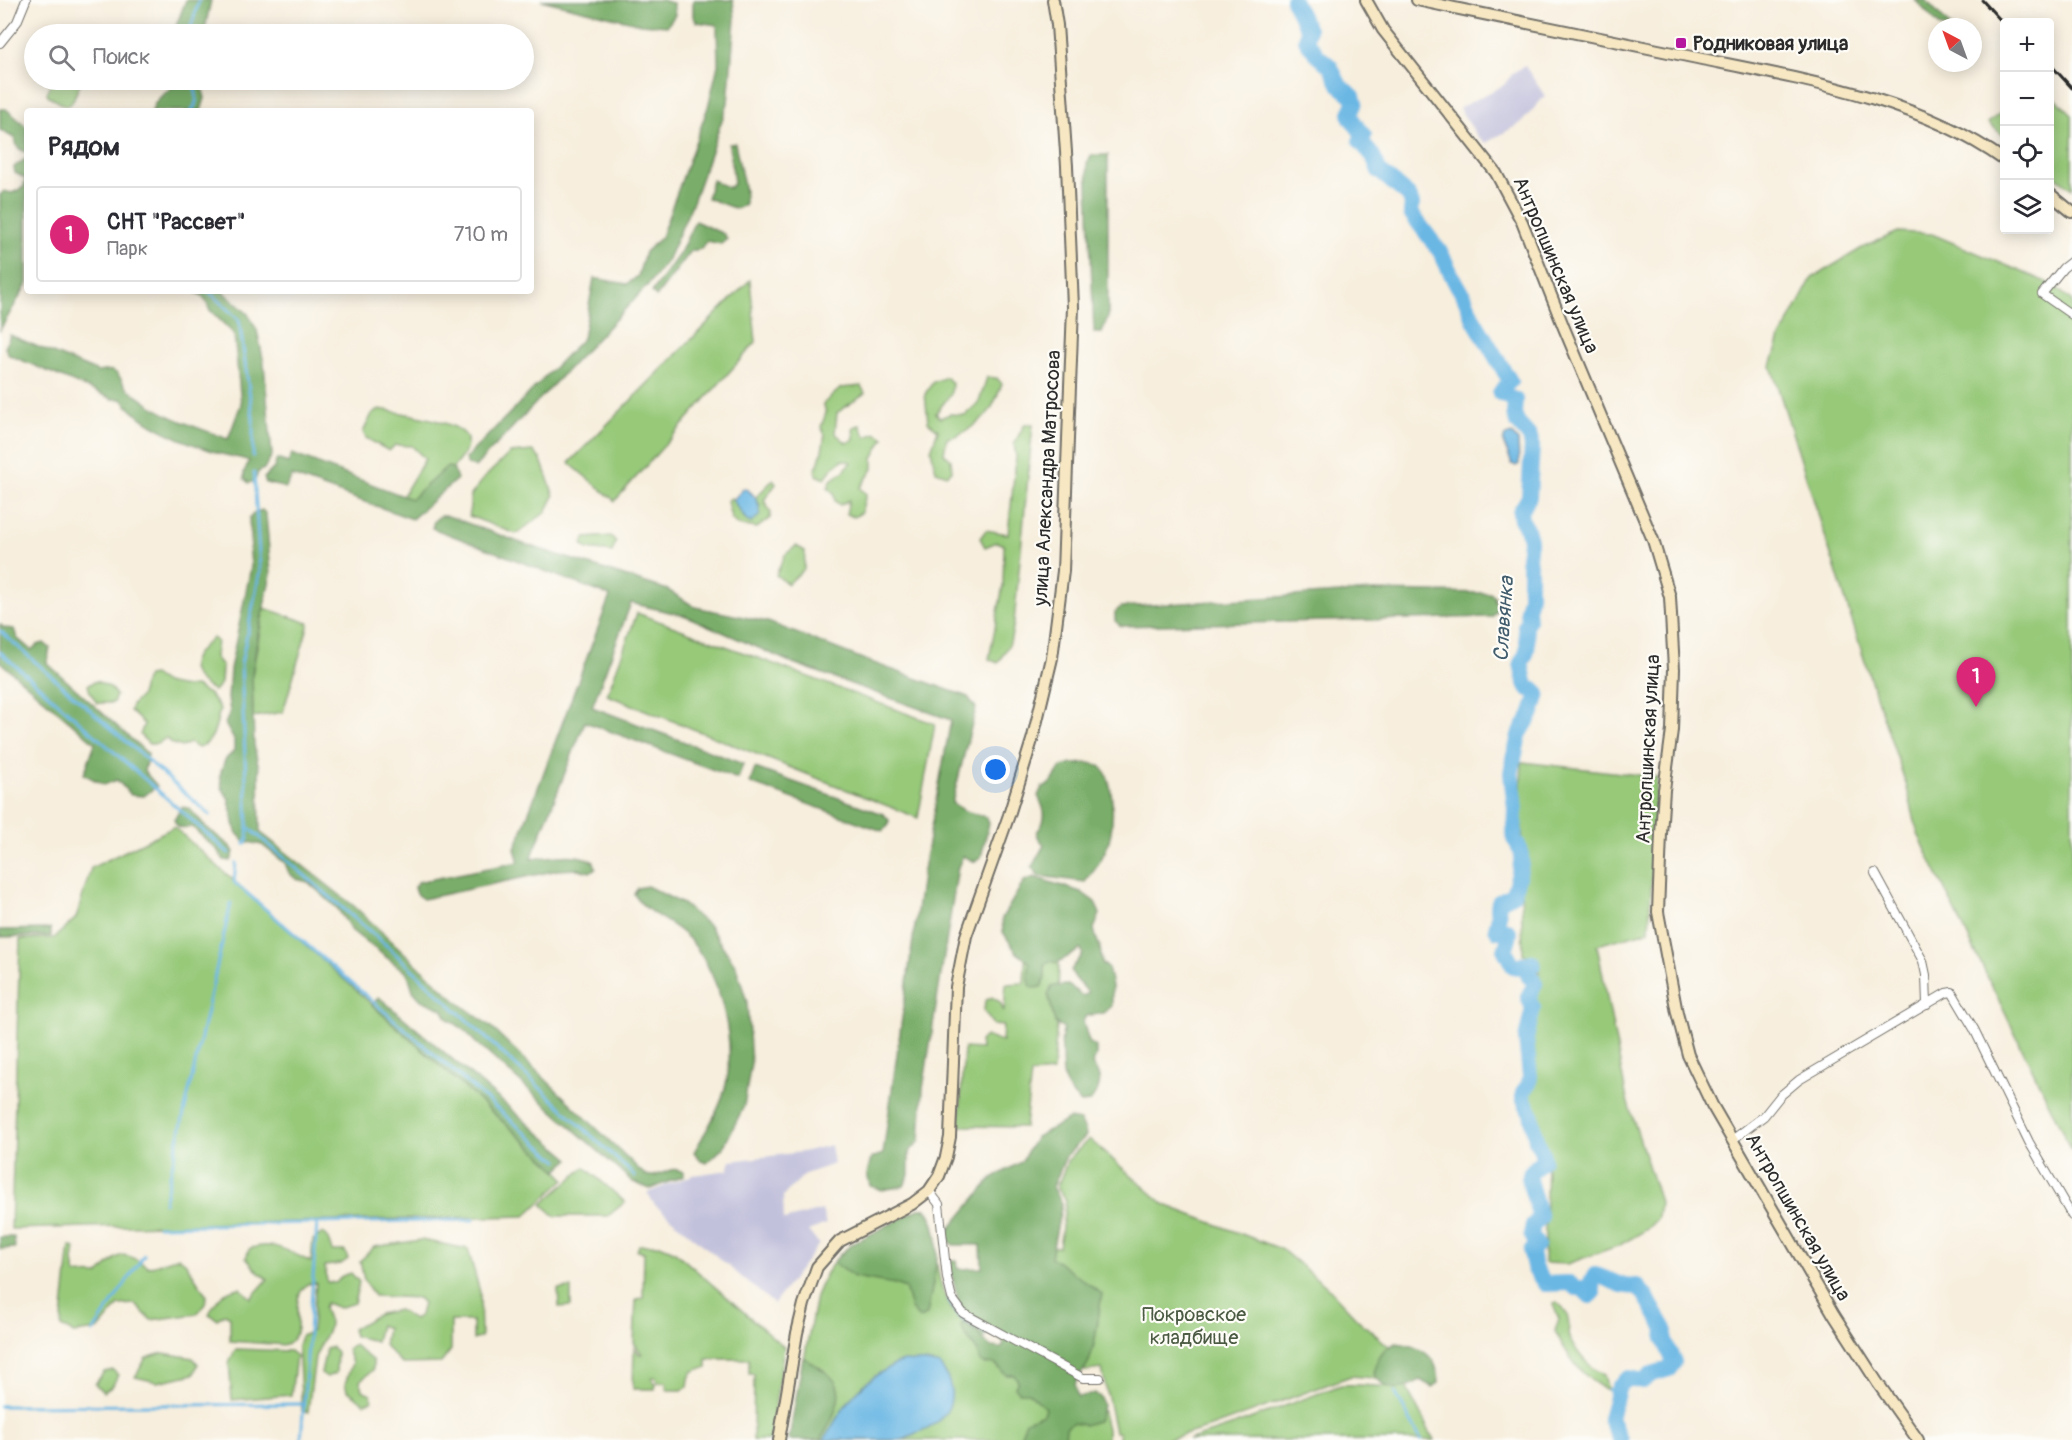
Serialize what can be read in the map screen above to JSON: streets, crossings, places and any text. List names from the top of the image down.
{
  "streets": {
    "street": ["Антропшинская улица", "улица Александра Матросова"]
  },
  "water": ["Славянка"],
  "parks": ["Покровское кладбище"],
  "places": {
    "transit": ["Родниковая улица"]
  },
  "north": "top left",
  "page": {
    "map_buttons": ["+", "−"],
    "search": "Поиск",
    "heading": "Рядом",
    "list": [
      {
        "mark": "1",
        "name": "СНТ \"Рассвет\"",
        "note": "Парк",
        "value": "710 m"
      }
    ],
    "pins": "1"
  }
}
